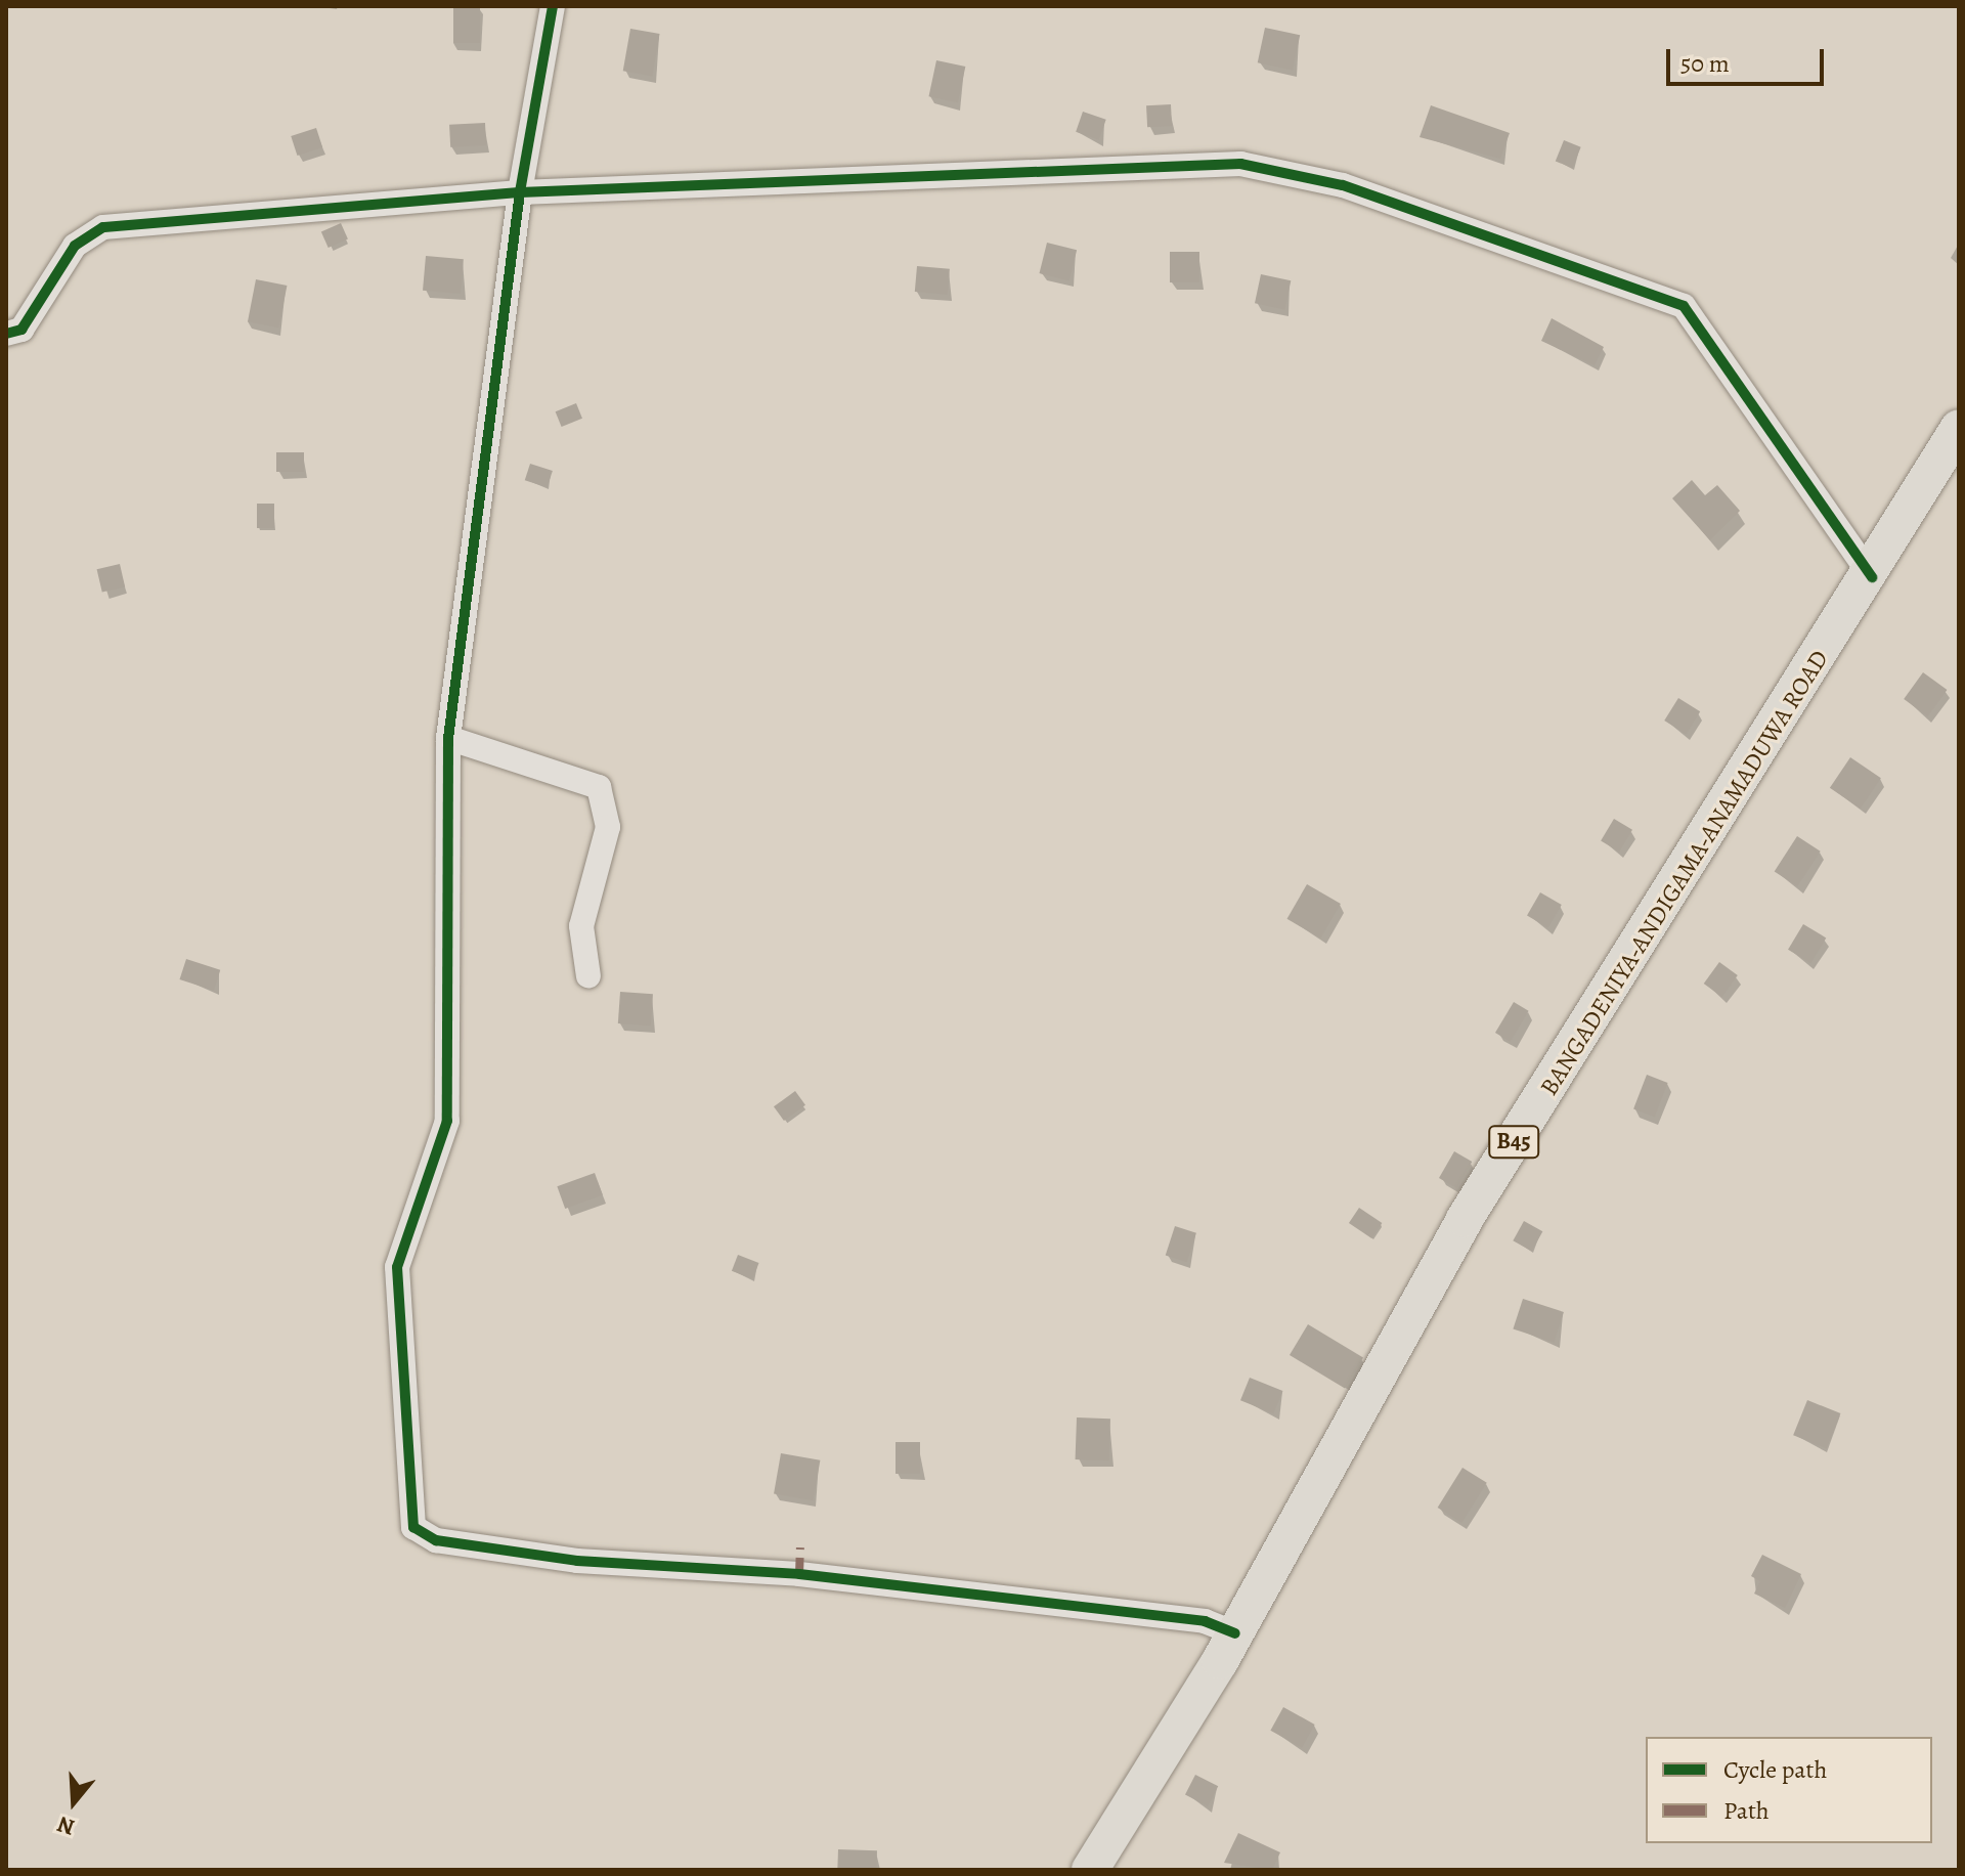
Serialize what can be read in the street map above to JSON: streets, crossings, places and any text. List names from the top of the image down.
{
  "streets": {
    "main road": ["BANGADENIYA-ANDIGAMA-ANAMADUWA ROAD", "B45"]
  },
  "legend": ["Cycle path", "Path"],
  "scale_bar": "50 m",
  "north": "bottom"
}
